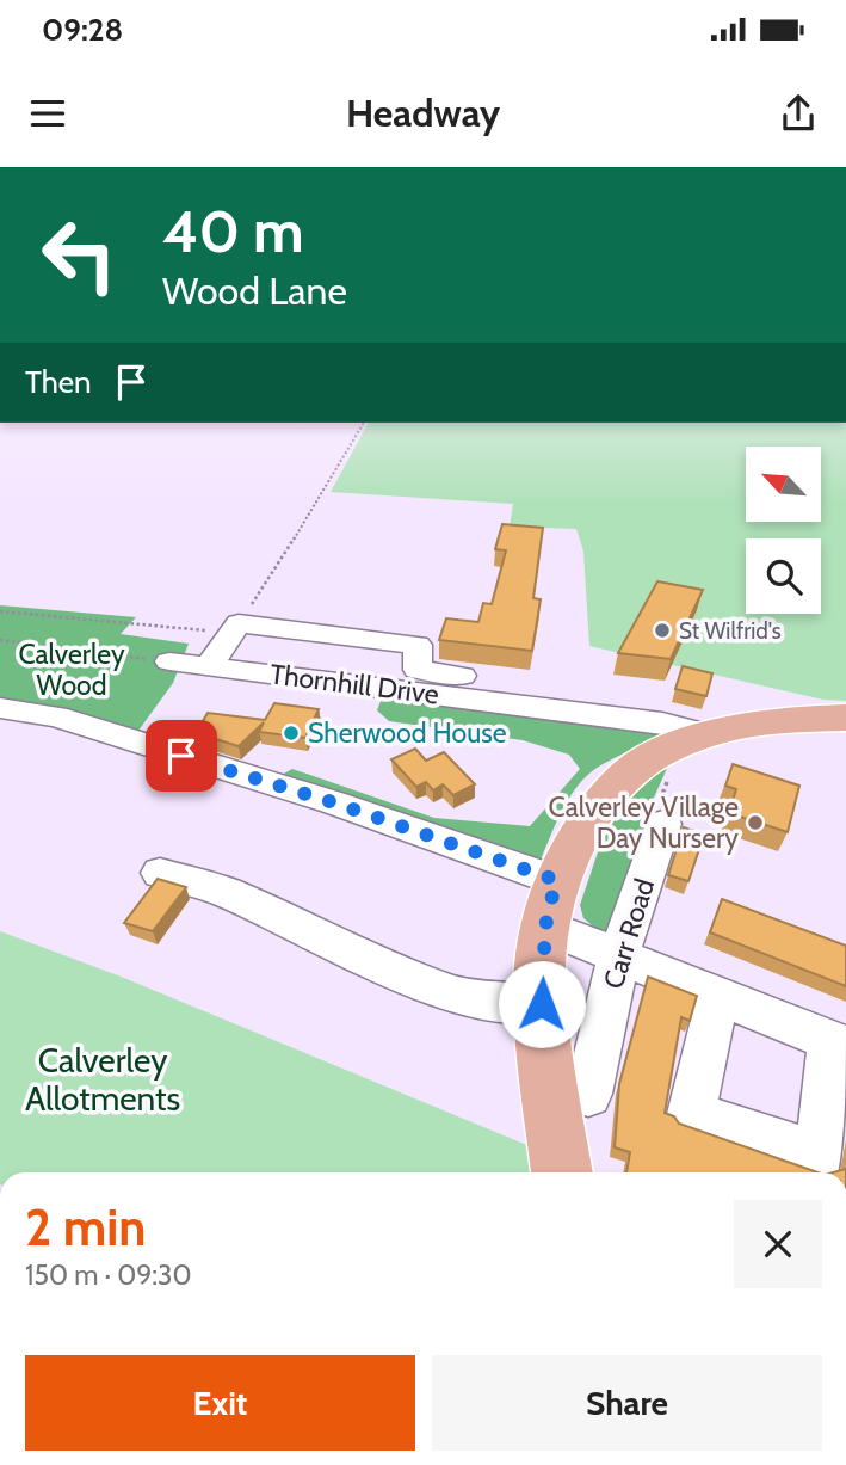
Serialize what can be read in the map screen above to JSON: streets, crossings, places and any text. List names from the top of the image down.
{
  "streets": {
    "street": ["Thornhill Drive", "Carr Road"]
  },
  "parks": ["Calverley Wood", "Calverley Allotments"],
  "places": ["St Wilfrid's", "Sherwood House", "Calverley Village Day Nursery"],
  "north": "top left",
  "page": {
    "status": "09:28",
    "header": "Headway",
    "turn": ["40 m", "Wood Lane"],
    "then": "Then",
    "heading": ["2 min", "150 m · 09:30"],
    "buttons": ["Exit", "Share"]
  }
}
